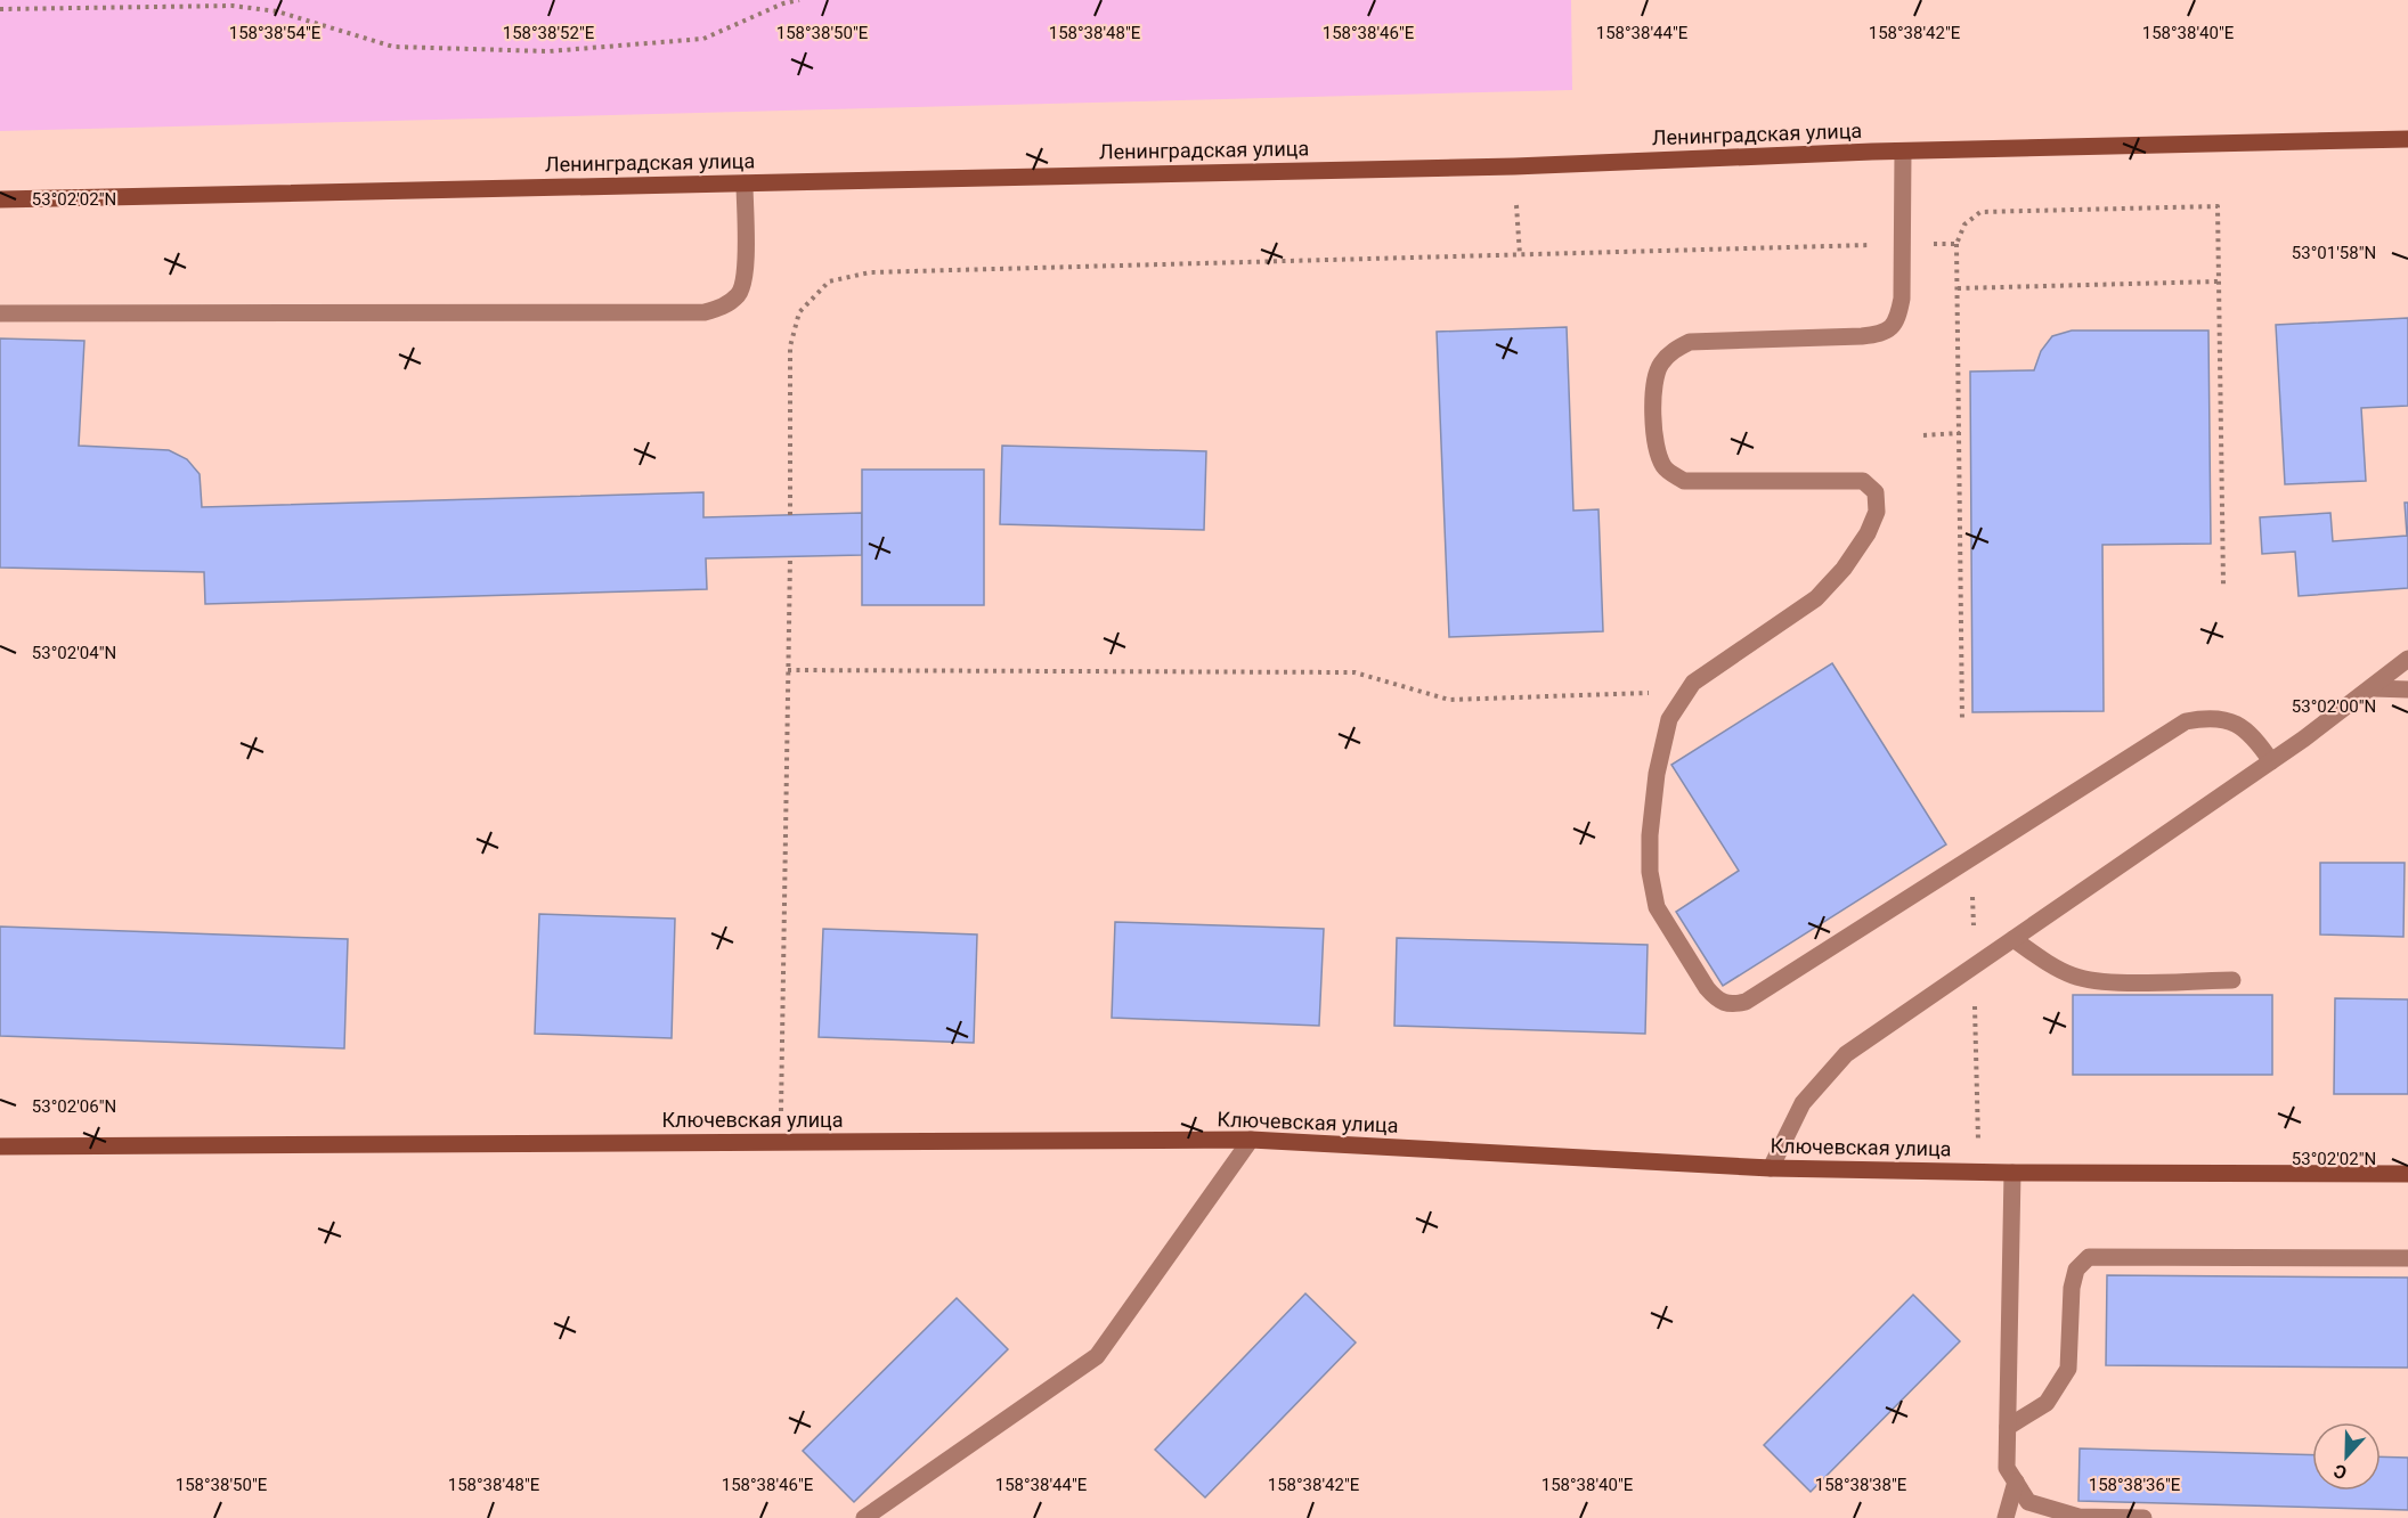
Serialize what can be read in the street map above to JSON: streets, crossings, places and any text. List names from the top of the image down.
{
  "streets": {
    "main road": ["Ленинградская улица", "Ключевская улица"]
  },
  "north": "bottom",
  "coordinates": [
    "158°38'54\"E",
    "158°38'52\"E",
    "158°38'50\"E",
    "158°38'48\"E",
    "158°38'46\"E",
    "158°38'44\"E",
    "158°38'42\"E",
    "158°38'40\"E",
    "53°02'02\"N",
    "53°01'58\"N",
    "53°02'04\"N",
    "53°02'00\"N",
    "53°02'06\"N",
    "158°38'38\"E",
    "158°38'36\"E"
  ]
}
